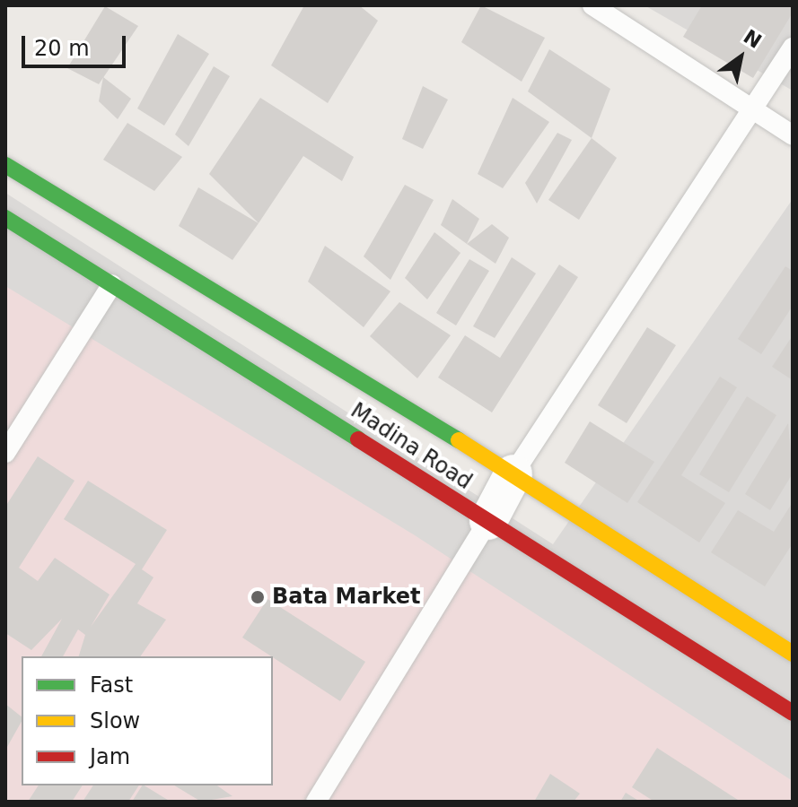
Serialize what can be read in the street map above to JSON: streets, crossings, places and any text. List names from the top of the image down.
{
  "streets": {
    "main road": ["Madina Road"]
  },
  "places": ["Bata Market"],
  "legend": ["Fast", "Slow", "Jam"],
  "scale_bar": "20 m",
  "north": "top right"
}
